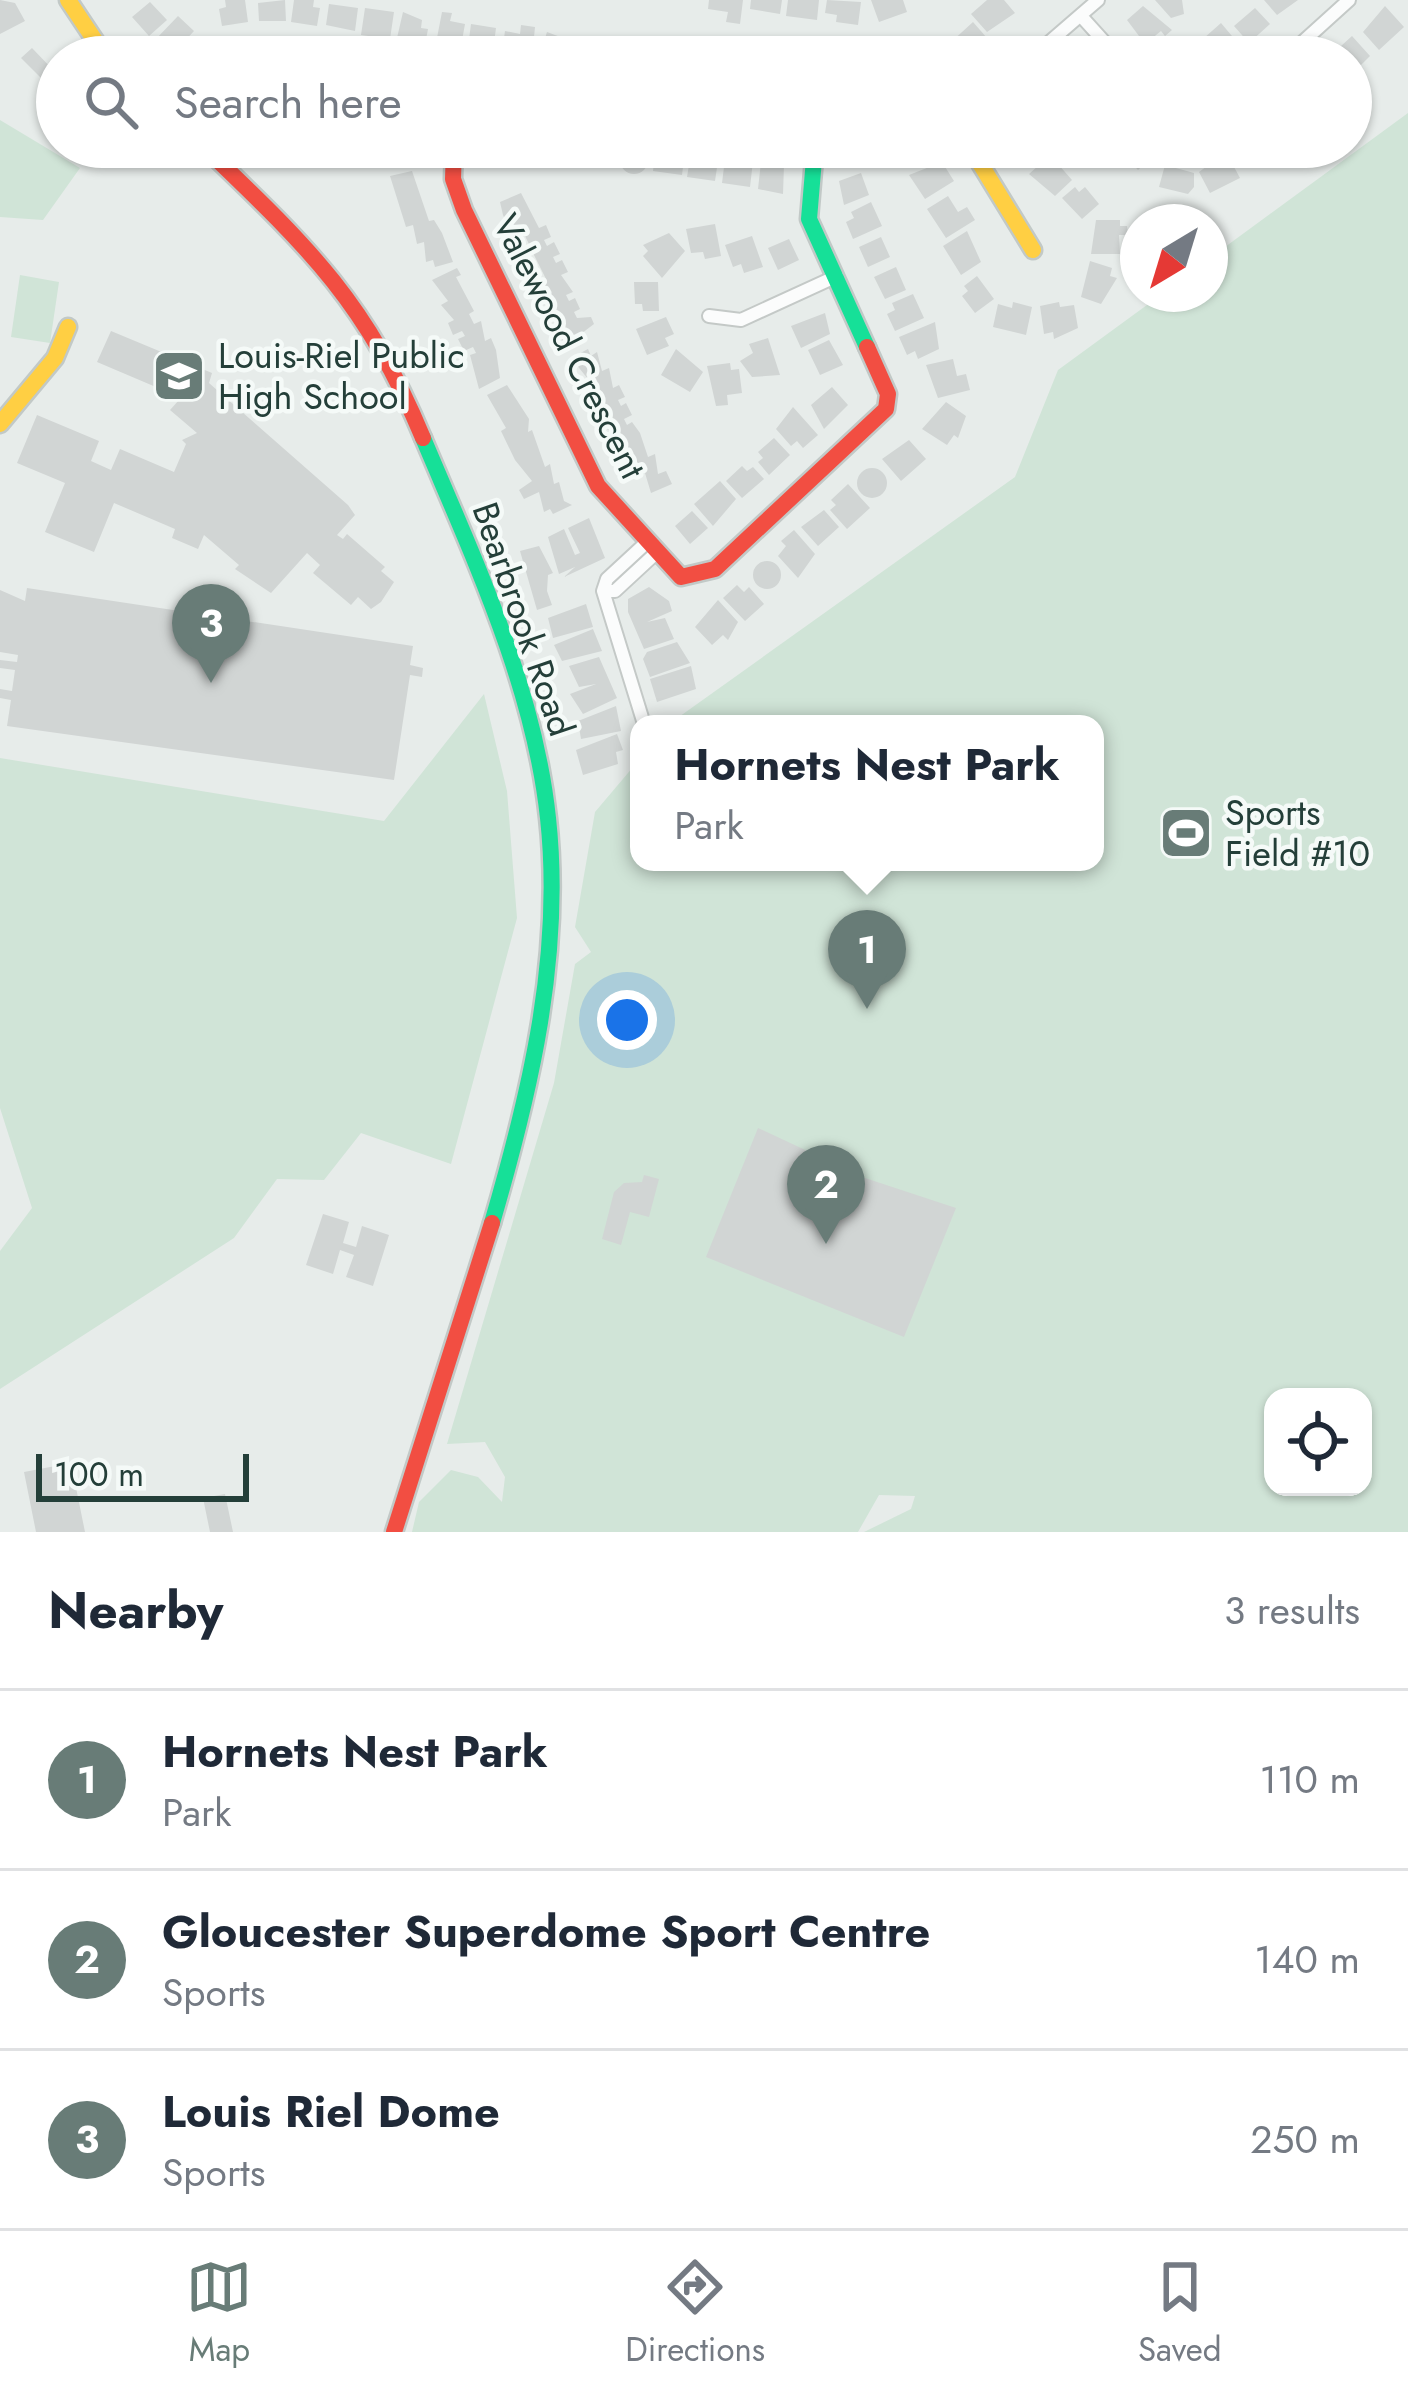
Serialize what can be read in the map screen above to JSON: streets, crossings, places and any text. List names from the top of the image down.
{
  "streets": {
    "street": ["Valewood Crescent", "Bearbrook Road"]
  },
  "places": {
    "school or university": ["Louis-Riel Public High School"],
    "sports": ["Sports Field #10"]
  },
  "scale_bar": "100 m",
  "north": "bottom left",
  "page": {
    "search": "Search here",
    "pins": ["3", "1", "2"],
    "popup": ["Hornets Nest Park", "Park"],
    "scale": "100 m",
    "heading": ["Nearby", "3 results"],
    "list": [
      {
        "mark": "1",
        "name": "Hornets Nest Park",
        "note": "Park",
        "value": "110 m"
      },
      {
        "mark": "2",
        "name": "Gloucester Superdome Sport Centre",
        "note": "Sports",
        "value": "140 m"
      },
      {
        "mark": "3",
        "name": "Louis Riel Dome",
        "note": "Sports",
        "value": "250 m"
      }
    ],
    "nav": ["Map", "Directions", "Saved"]
  }
}
